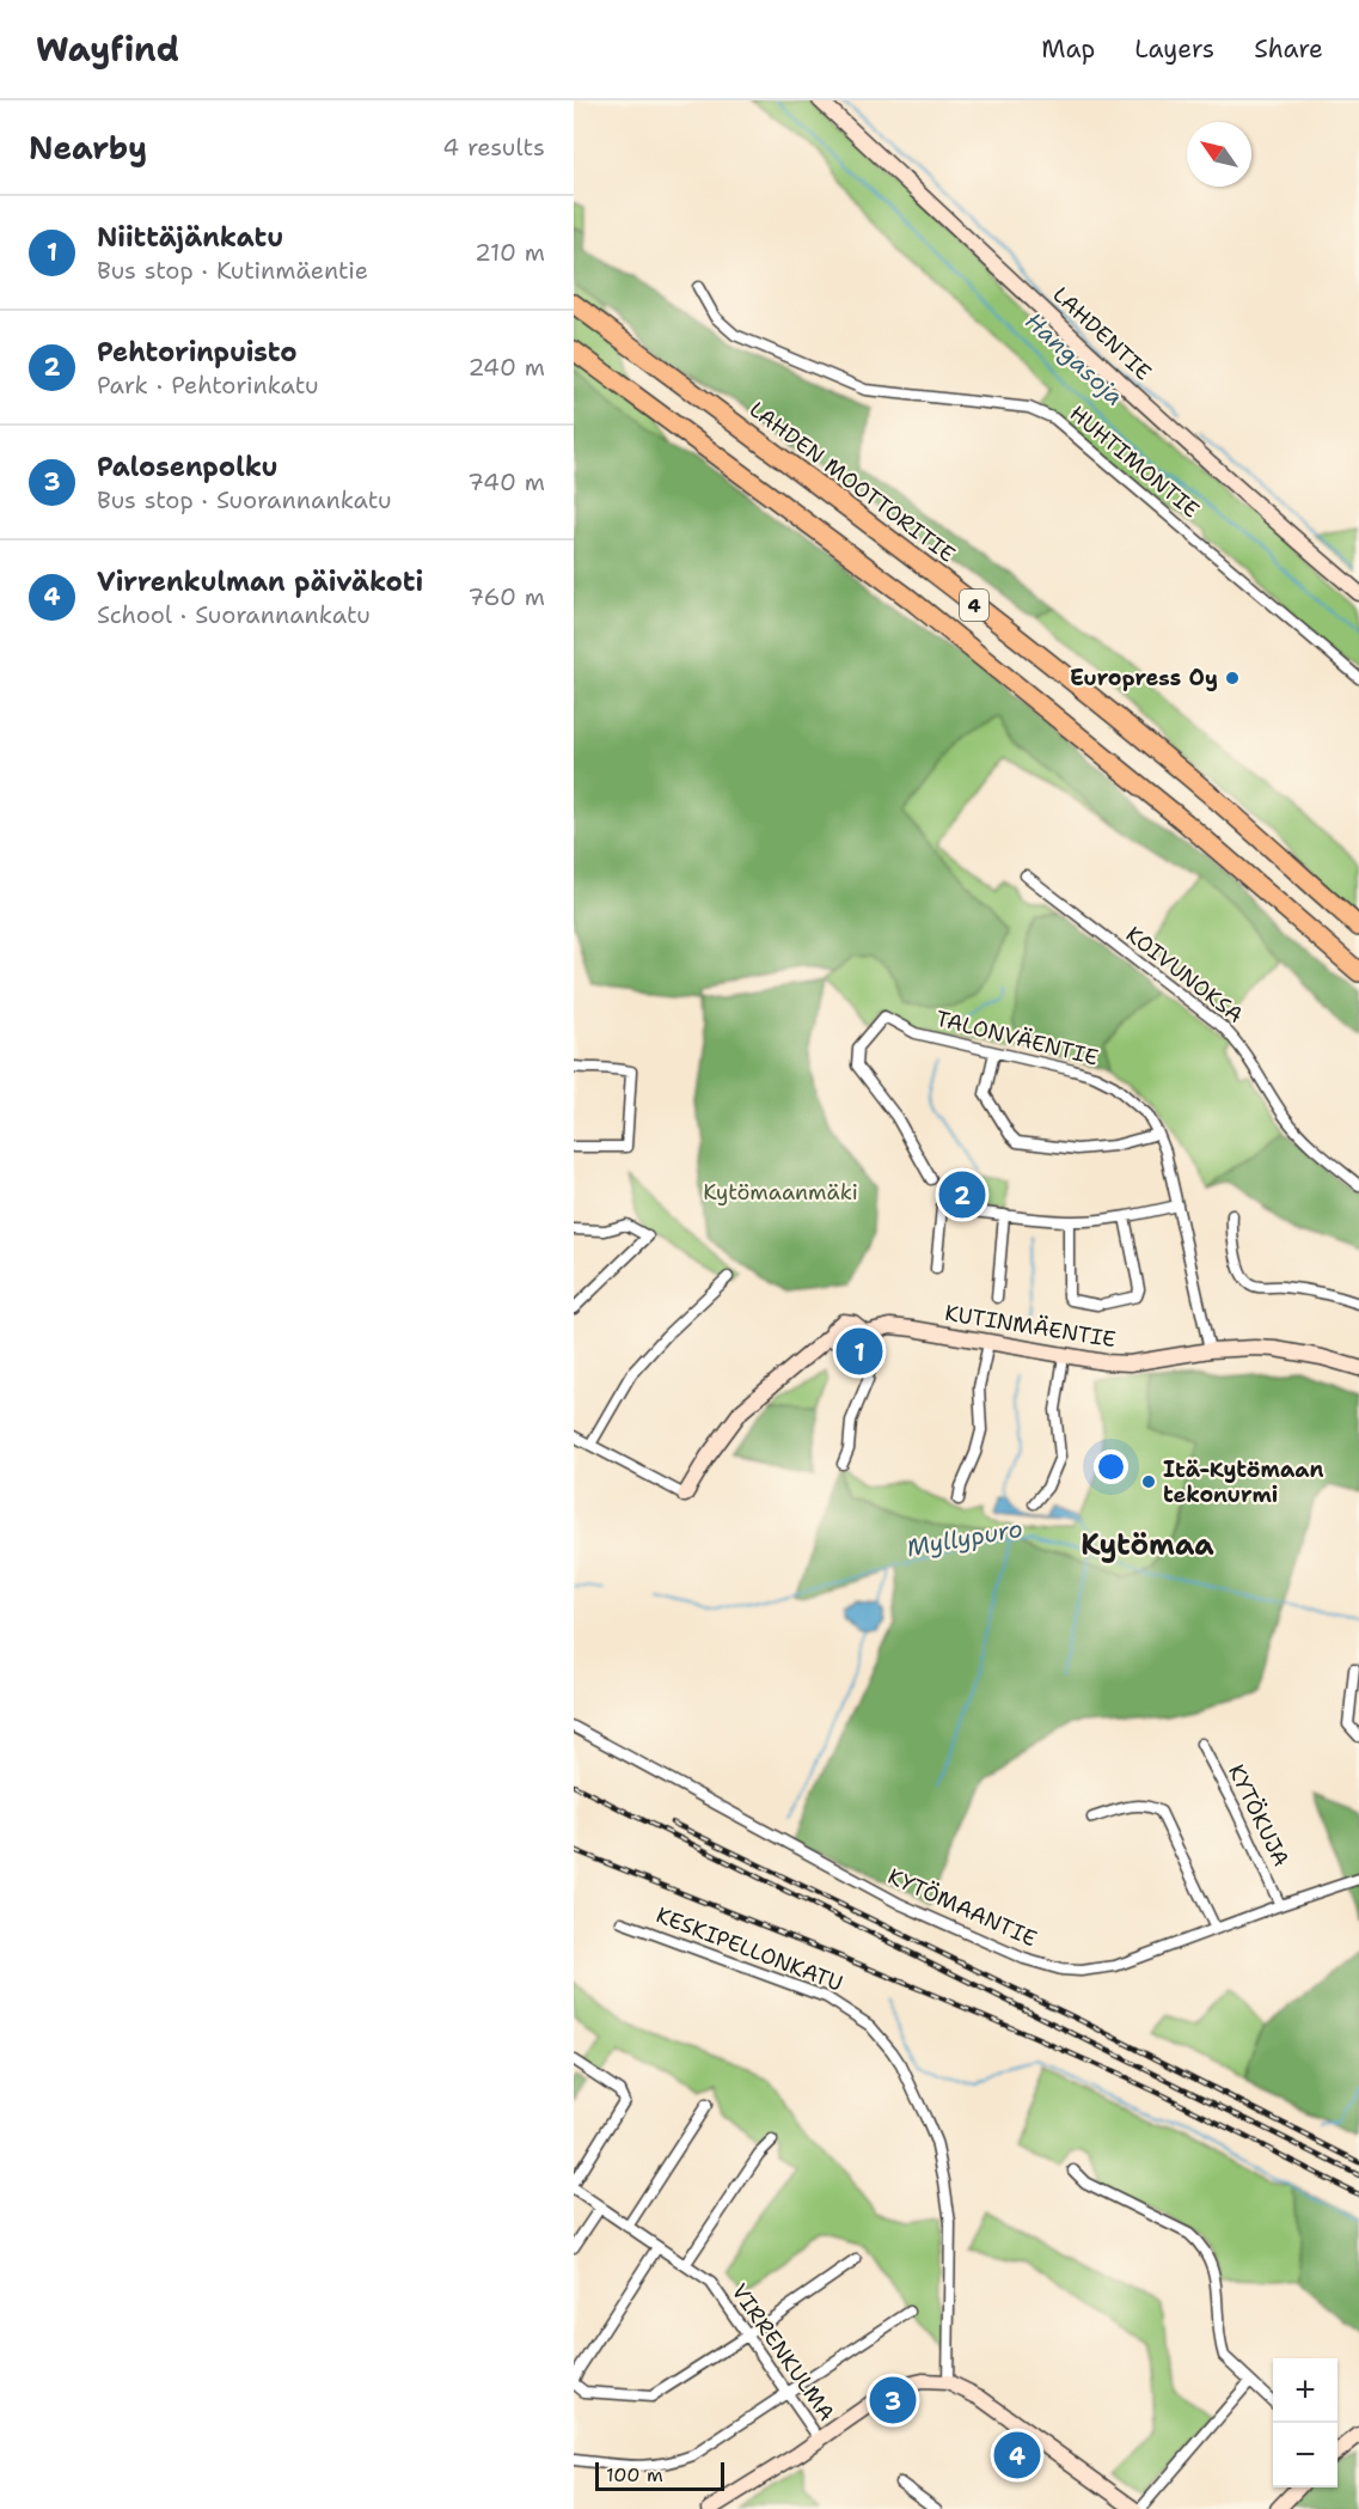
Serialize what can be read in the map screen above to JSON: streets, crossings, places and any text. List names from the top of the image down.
{
  "streets": {
    "highway": ["LAHDEN MOOTTORITIE", "4"],
    "street": [
      "LAHDENTIE",
      "HUHTIMONTIE",
      "KOIVUNOKSA",
      "TALONVÄENTIE",
      "KUTINMÄENTIE",
      "KYTÖKUJA",
      "KYTÖMAANTIE",
      "KESKIPELLONKATU",
      "VIRRENKULMA"
    ]
  },
  "crossings": [
    ["TALONVÄENTIE", "KUTINMÄENTIE"],
    ["KYTÖKUJA", "KYTÖMAANTIE"]
  ],
  "districts": ["Kytömaa"],
  "water": ["Hangasoja", "Myllypuro"],
  "parks": ["Kytömaanmäki"],
  "places": ["Europress Oy", "Itä-Kytömaan tekonurmi"],
  "scale_bar": "100 m",
  "north": "top left",
  "page": {
    "header": "Wayfind",
    "nav": ["Map", "Layers", "Share"],
    "heading": ["Nearby", "4 results"],
    "list": [
      {
        "mark": "1",
        "name": "Niittäjänkatu",
        "note": "Bus stop · Kutinmäentie",
        "value": "210 m"
      },
      {
        "mark": "2",
        "name": "Pehtorinpuisto",
        "note": "Park · Pehtorinkatu",
        "value": "240 m"
      },
      {
        "mark": "3",
        "name": "Palosenpolku",
        "note": "Bus stop · Suorannankatu",
        "value": "740 m"
      },
      {
        "mark": "4",
        "name": "Virrenkulman päiväkoti",
        "note": "School · Suorannankatu",
        "value": "760 m"
      }
    ],
    "pins": [
      "2",
      "1",
      "3",
      "4"
    ],
    "map_buttons": ["+", "−"],
    "scale": "100 m"
  }
}
